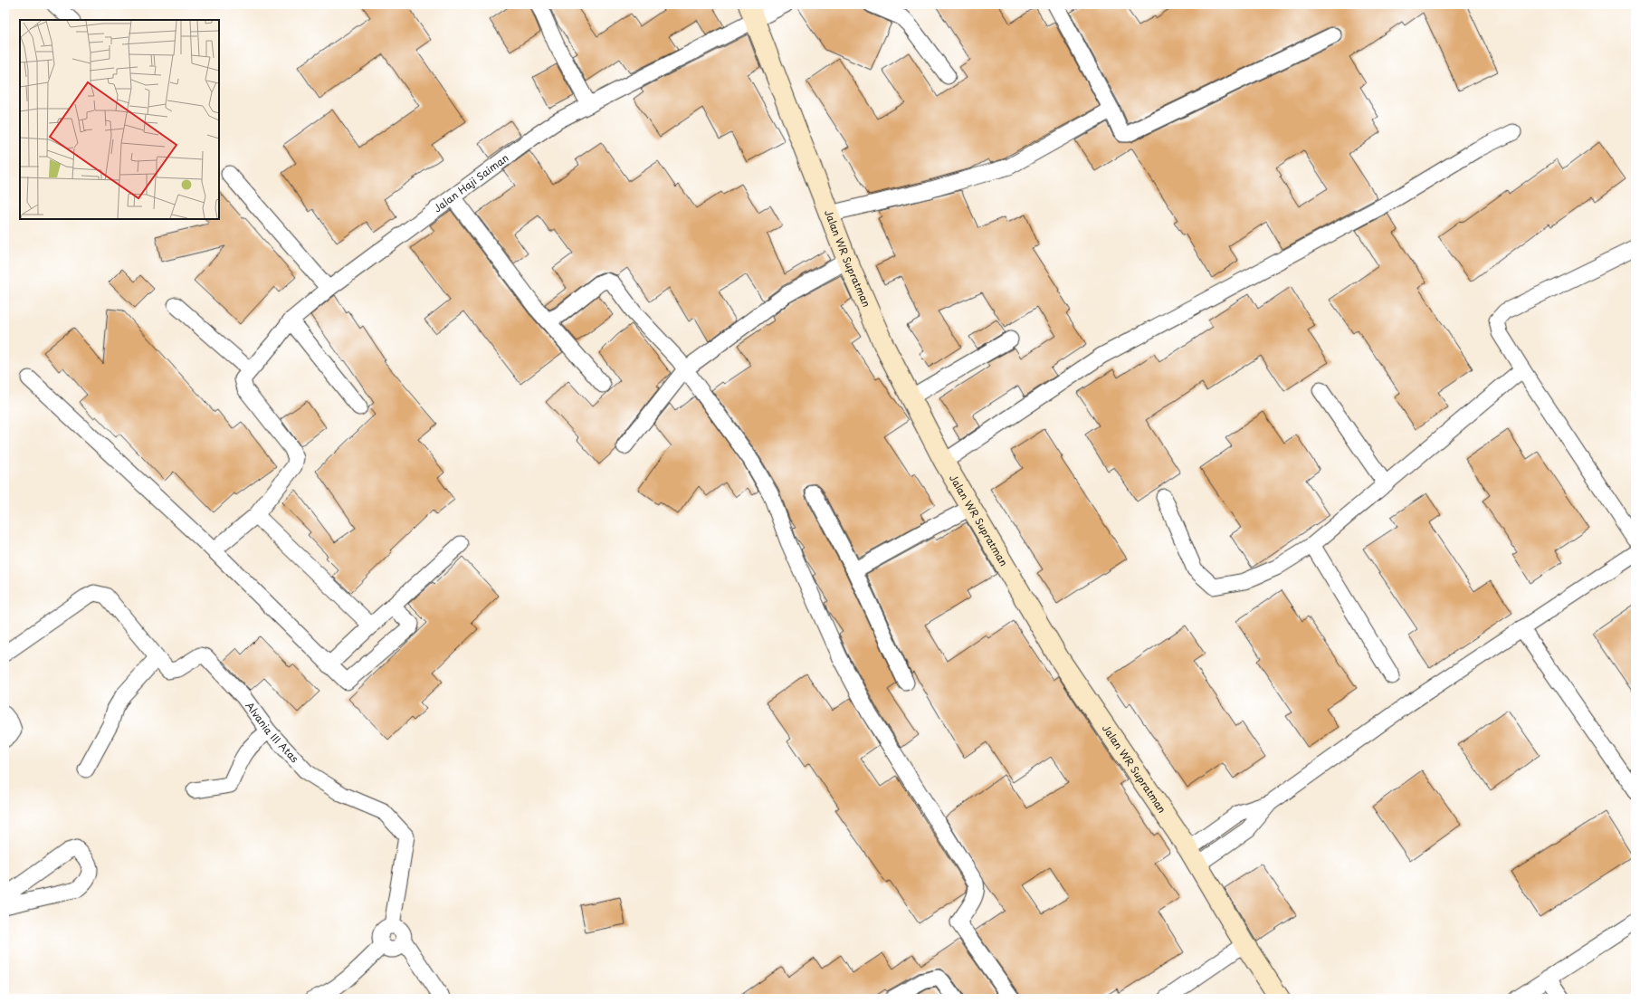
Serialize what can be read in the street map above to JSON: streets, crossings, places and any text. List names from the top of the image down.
{
  "streets": {
    "street": ["Jalan Haji Saiman", "Jalan WR Supratman", "Alvania III Atas"]
  },
  "crossings": [
    ["Jalan Haji Saiman", "Jalan WR Supratman"]
  ]
}
